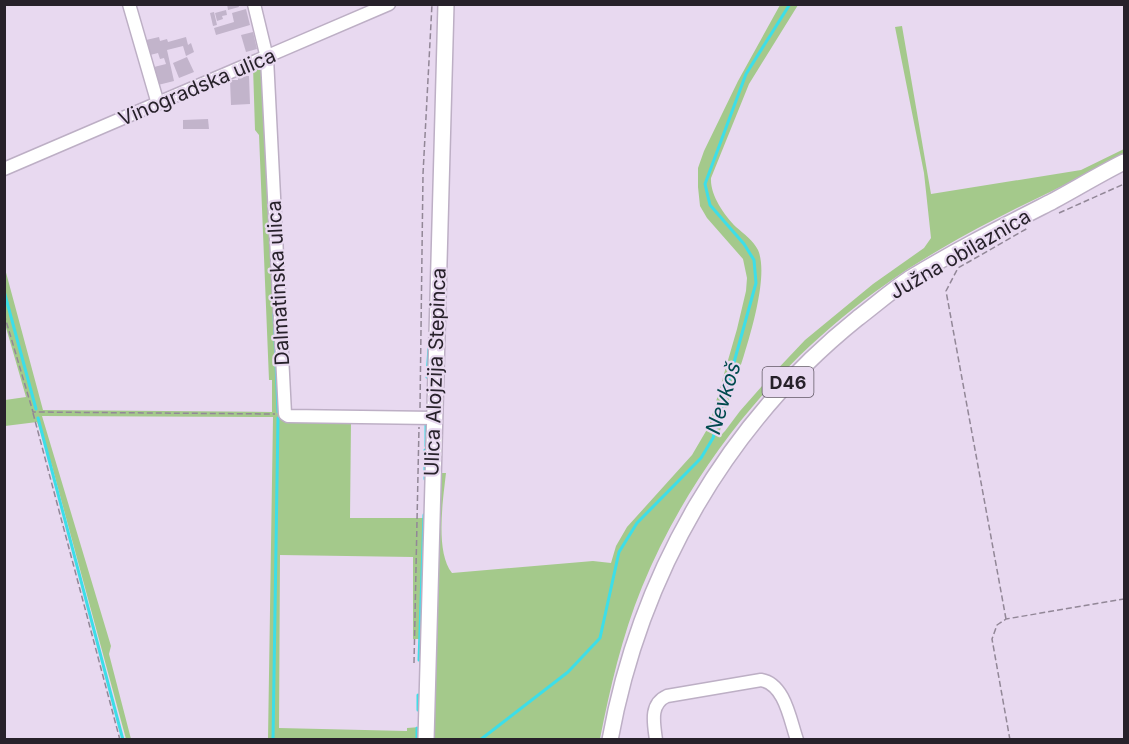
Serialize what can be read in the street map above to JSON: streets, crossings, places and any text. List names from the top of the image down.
{
  "streets": {
    "main road": ["Južna obilaznica", "Ulica Alojzija Stepinca", "D46"],
    "street": ["Vinogradska ulica", "Dalmatinska ulica"]
  },
  "crossings": [
    ["Vinogradska ulica", "Dalmatinska ulica"]
  ],
  "water": ["Nevkoš"]
}
